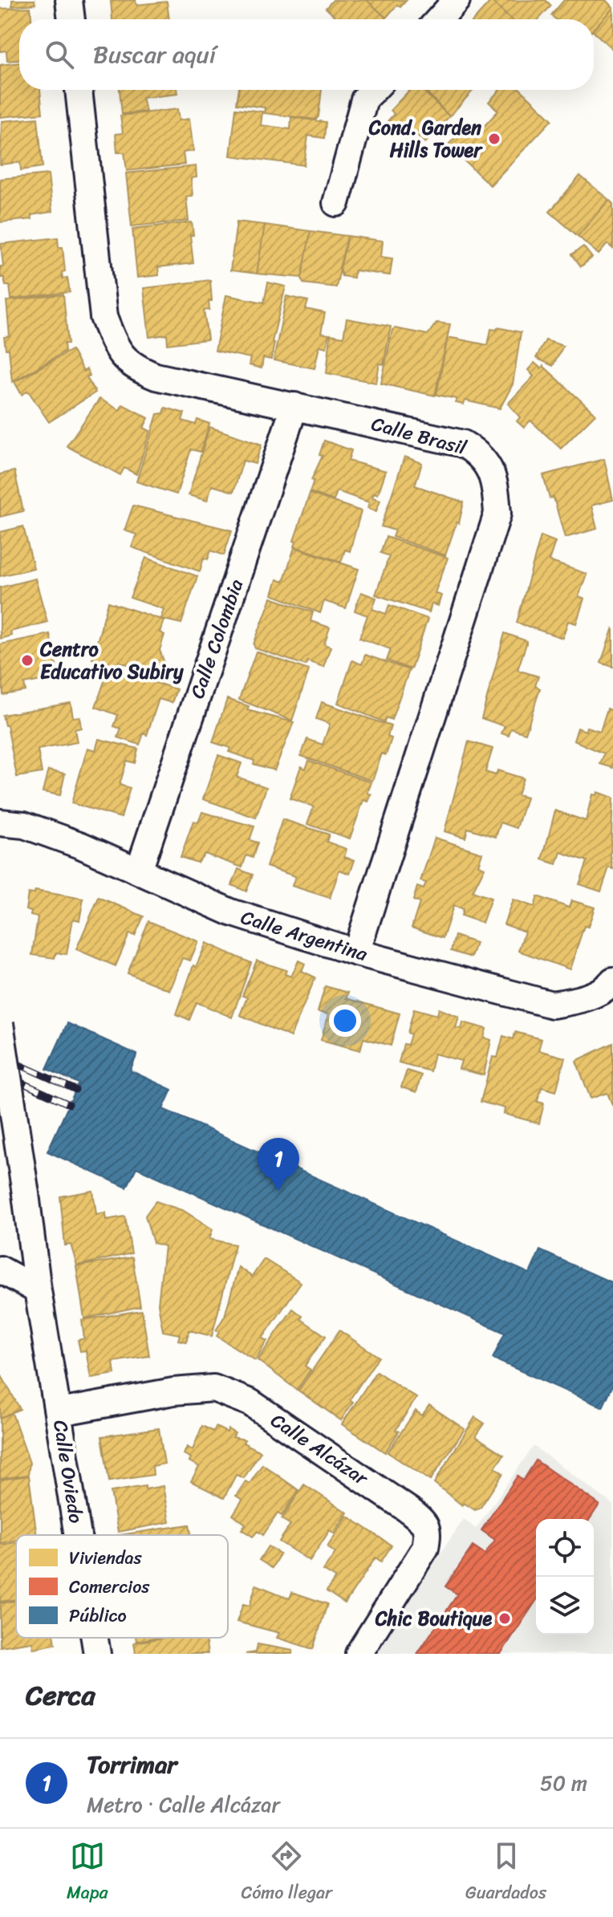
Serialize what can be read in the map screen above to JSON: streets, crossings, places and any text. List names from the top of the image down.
{
  "streets": {
    "street": [
      "Calle Brasil",
      "Calle Colombia",
      "Calle Argentina",
      "Calle Alcázar",
      "Calle Oviedo"
    ]
  },
  "crossings": [
    ["Calle Brasil", "Calle Colombia"],
    ["Calle Brasil", "Calle Argentina"],
    ["Calle Colombia", "Calle Argentina"],
    ["Calle Alcázar", "Calle Oviedo"]
  ],
  "places": ["Cond. Garden Hills Tower", "Centro Educativo Subiry", "Chic Boutique"],
  "legend": ["Viviendas", "Comercios", "Público"],
  "page": {
    "search": "Buscar aquí",
    "pins": "1",
    "heading": "Cerca",
    "list": [
      {
        "mark": "1",
        "name": "Torrimar",
        "note": "Metro · Calle Alcázar",
        "value": "50 m"
      }
    ],
    "nav": ["Mapa", "Cómo llegar", "Guardados"]
  }
}
